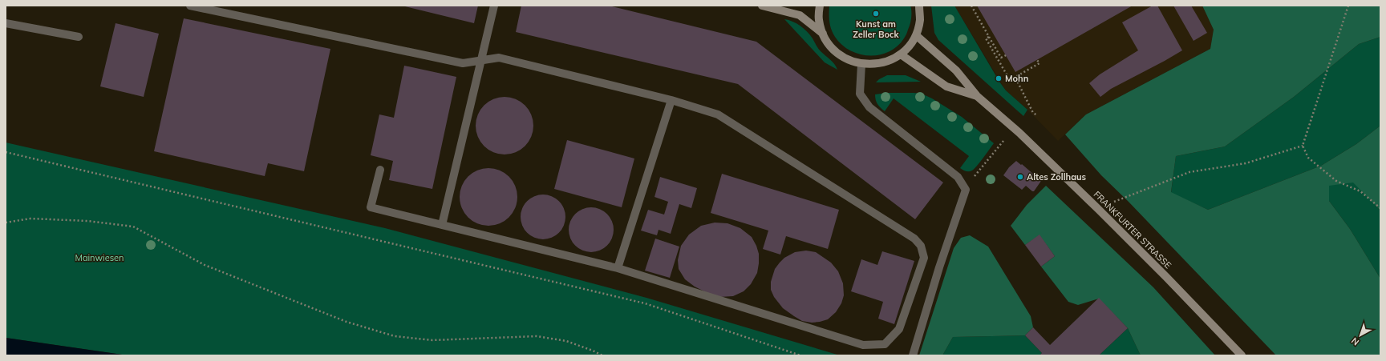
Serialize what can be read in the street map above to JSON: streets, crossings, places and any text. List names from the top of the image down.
{
  "streets": {
    "main road": ["FRANKFURTER STRASSE"]
  },
  "parks": ["Mainwiesen"],
  "places": ["Kunst am Zeller Bock", "Mohn", "Altes Zollhaus"],
  "north": "bottom left"
}
